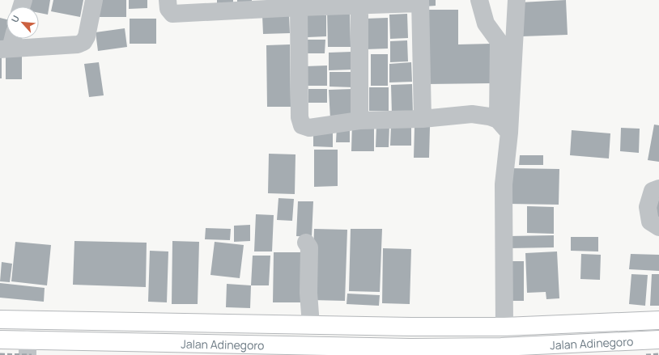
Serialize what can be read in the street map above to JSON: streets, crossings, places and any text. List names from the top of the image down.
{
  "streets": {
    "highway": ["Jalan Adinegoro"]
  },
  "north": "top left"
}
